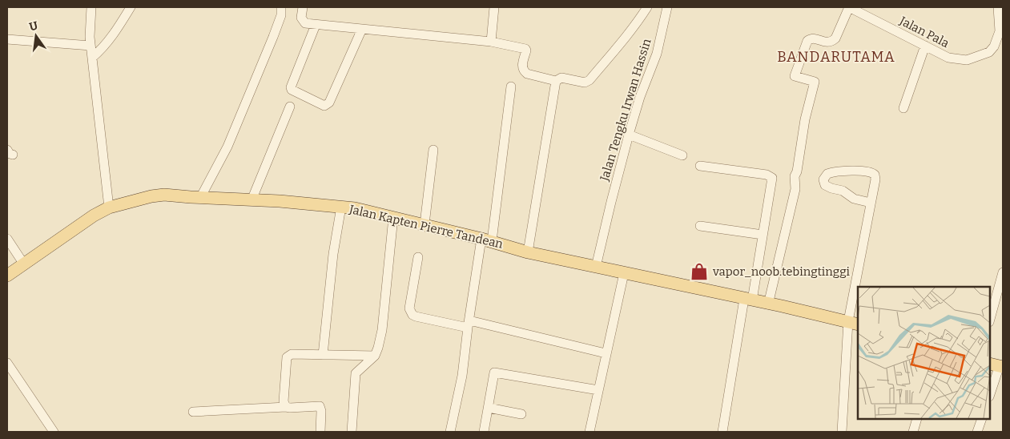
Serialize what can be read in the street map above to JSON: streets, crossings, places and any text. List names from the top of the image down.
{
  "streets": {
    "main road": ["Jalan Kapten Pierre Tandean"],
    "street": ["Jalan Pala", "Jalan Tengku Irwan Hassin"]
  },
  "crossings": [
    ["Jalan Tengku Irwan Hassin", "Jalan Kapten Pierre Tandean"]
  ],
  "districts": ["BANDARUTAMA"],
  "places": {
    "shop": ["vapor_noob.tebingtinggi"]
  },
  "north": "top"
}
